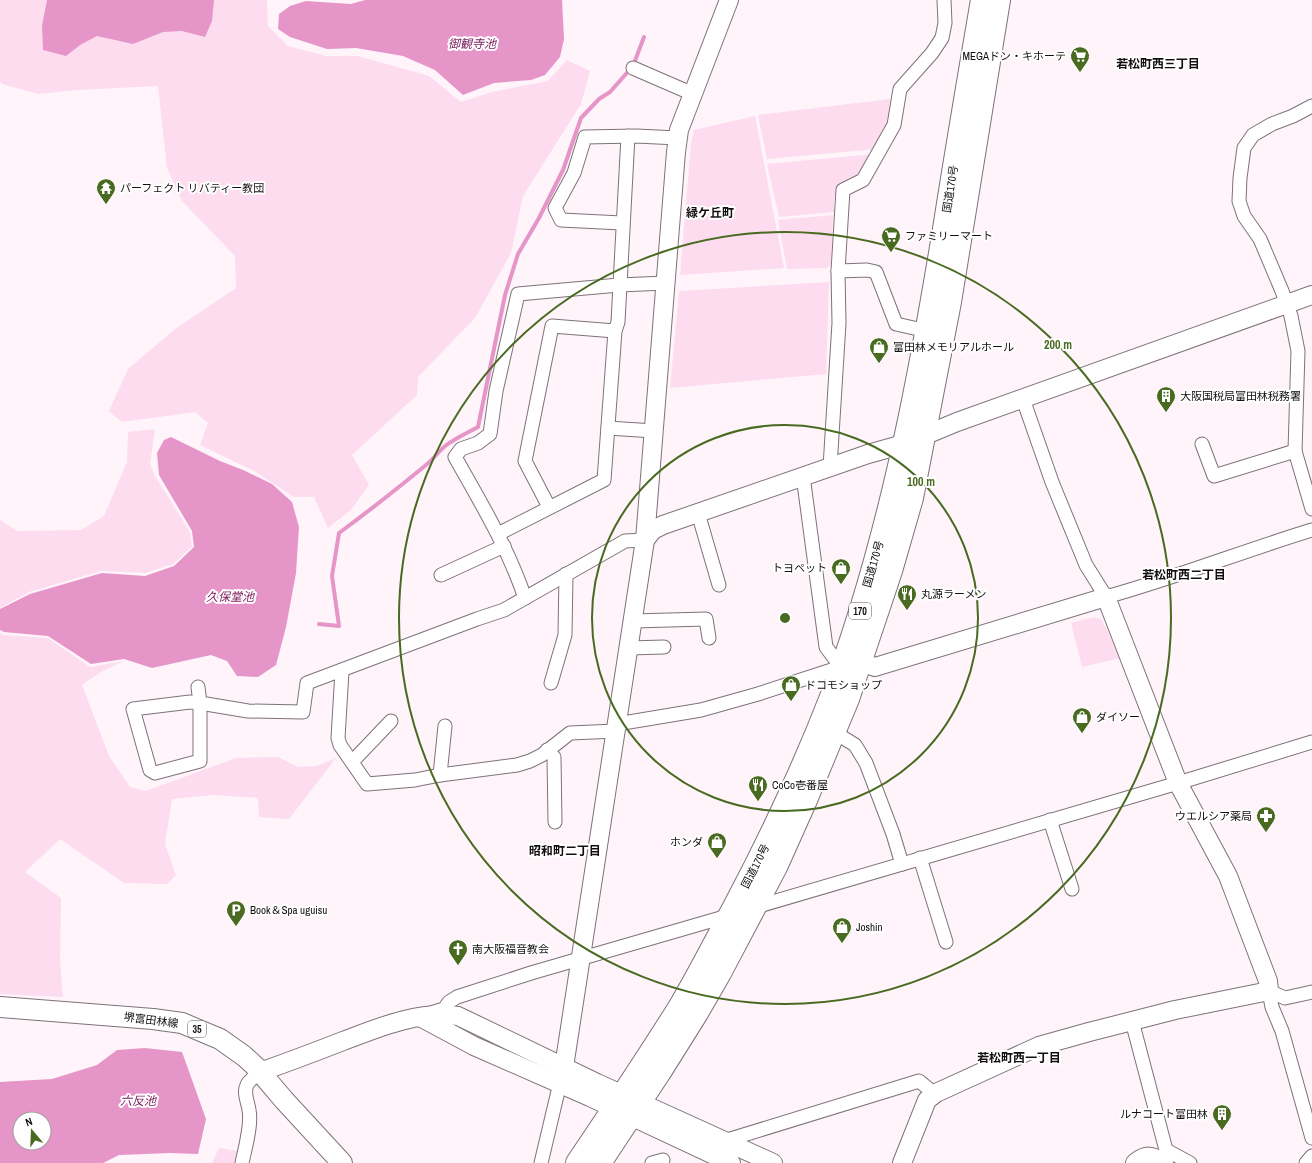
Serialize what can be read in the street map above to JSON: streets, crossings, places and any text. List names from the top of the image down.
{
  "streets": {
    "highway": ["国道170号", "170"],
    "main road": ["堺富田林線", "35"]
  },
  "districts": [
    "若松町西三丁目",
    "緑ケ丘町",
    "若松町西二丁目",
    "昭和町二丁目",
    "若松町西一丁目"
  ],
  "water": ["御観寺池", "久保堂池", "六反池"],
  "places": {
    "supermarket": ["MEGAドン・キホーテ", "ファミリーマート"],
    "temple": ["パーフェクト リバティー教団"],
    "shop": [
      "富田林メモリアルホール",
      "トヨペット",
      "ドコモショップ",
      "ダイソー",
      "ホンダ",
      "Joshin"
    ],
    "building": ["大阪国税局富田林税務署", "ルナコート富田林"],
    "restaurant": ["丸源ラーメン", "CoCo壱番屋"],
    "pharmacy": ["ウエルシア薬局"],
    "parking": ["Book＆Spa uguisu"],
    "church": ["南大阪福音教会"]
  },
  "north": "top",
  "rings": ["200 m", "100 m"]
}
